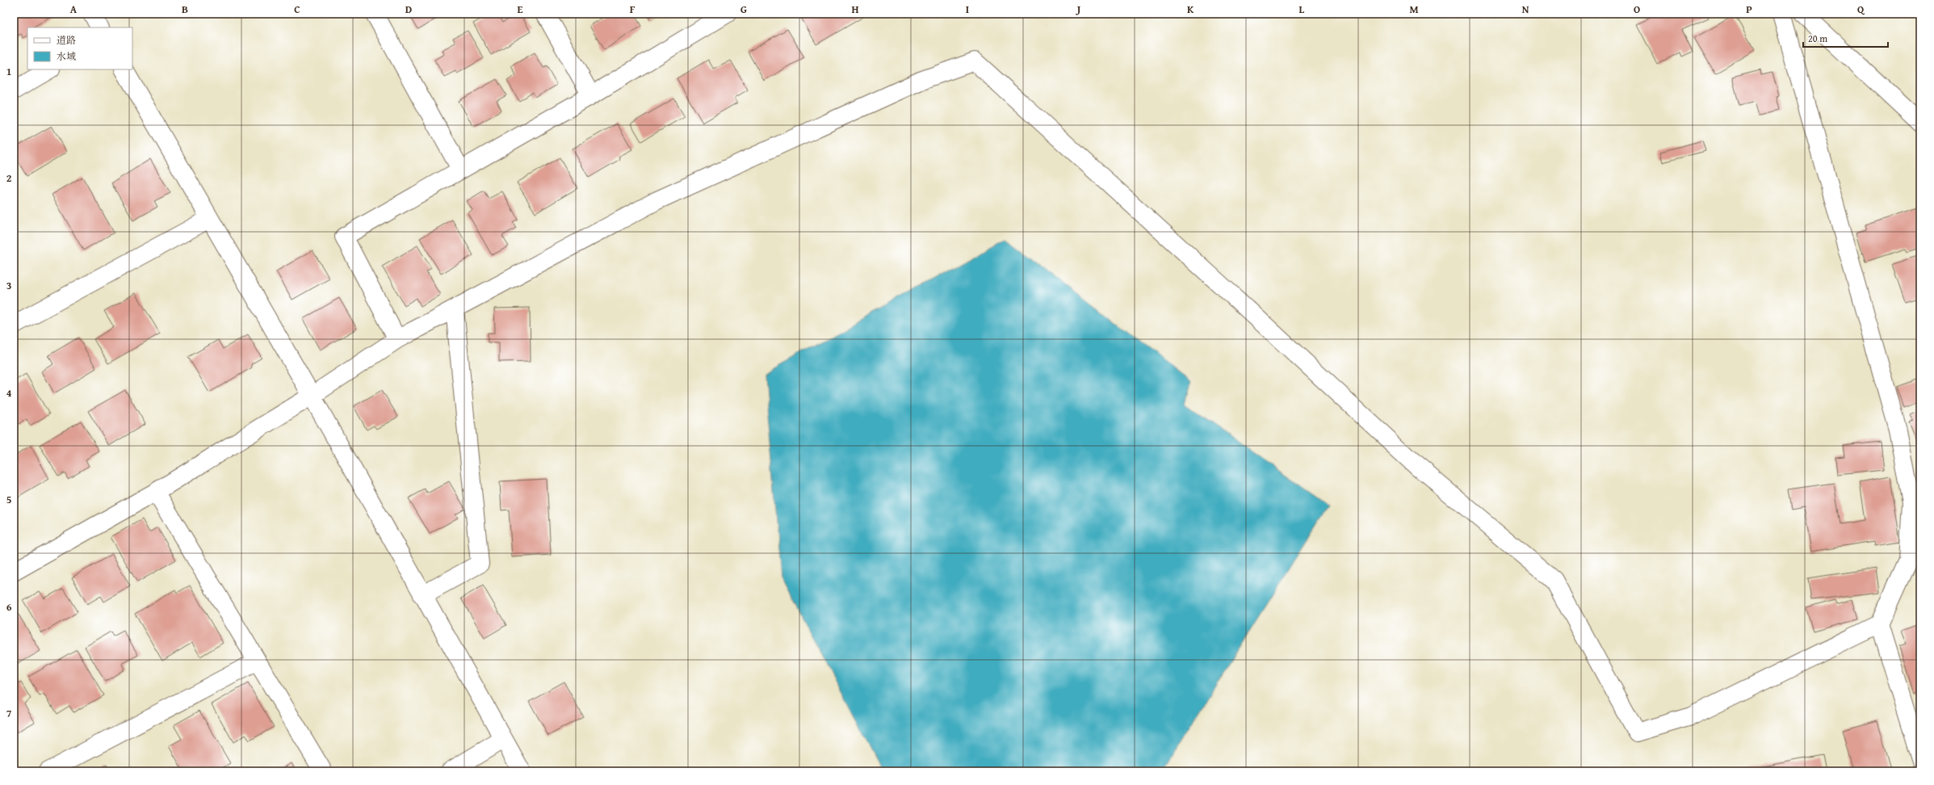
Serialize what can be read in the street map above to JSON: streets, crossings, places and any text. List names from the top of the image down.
{
  "legend": ["道路", "水域"],
  "scale_bar": "20 m",
  "grid": {
    "columns": [
      "A",
      "B",
      "C",
      "D",
      "E",
      "F",
      "G",
      "H",
      "I",
      "J",
      "K",
      "L",
      "M",
      "N",
      "O",
      "P",
      "Q"
    ],
    "rows": [
      "1",
      "2",
      "3",
      "4",
      "5",
      "6",
      "7"
    ]
  }
}
